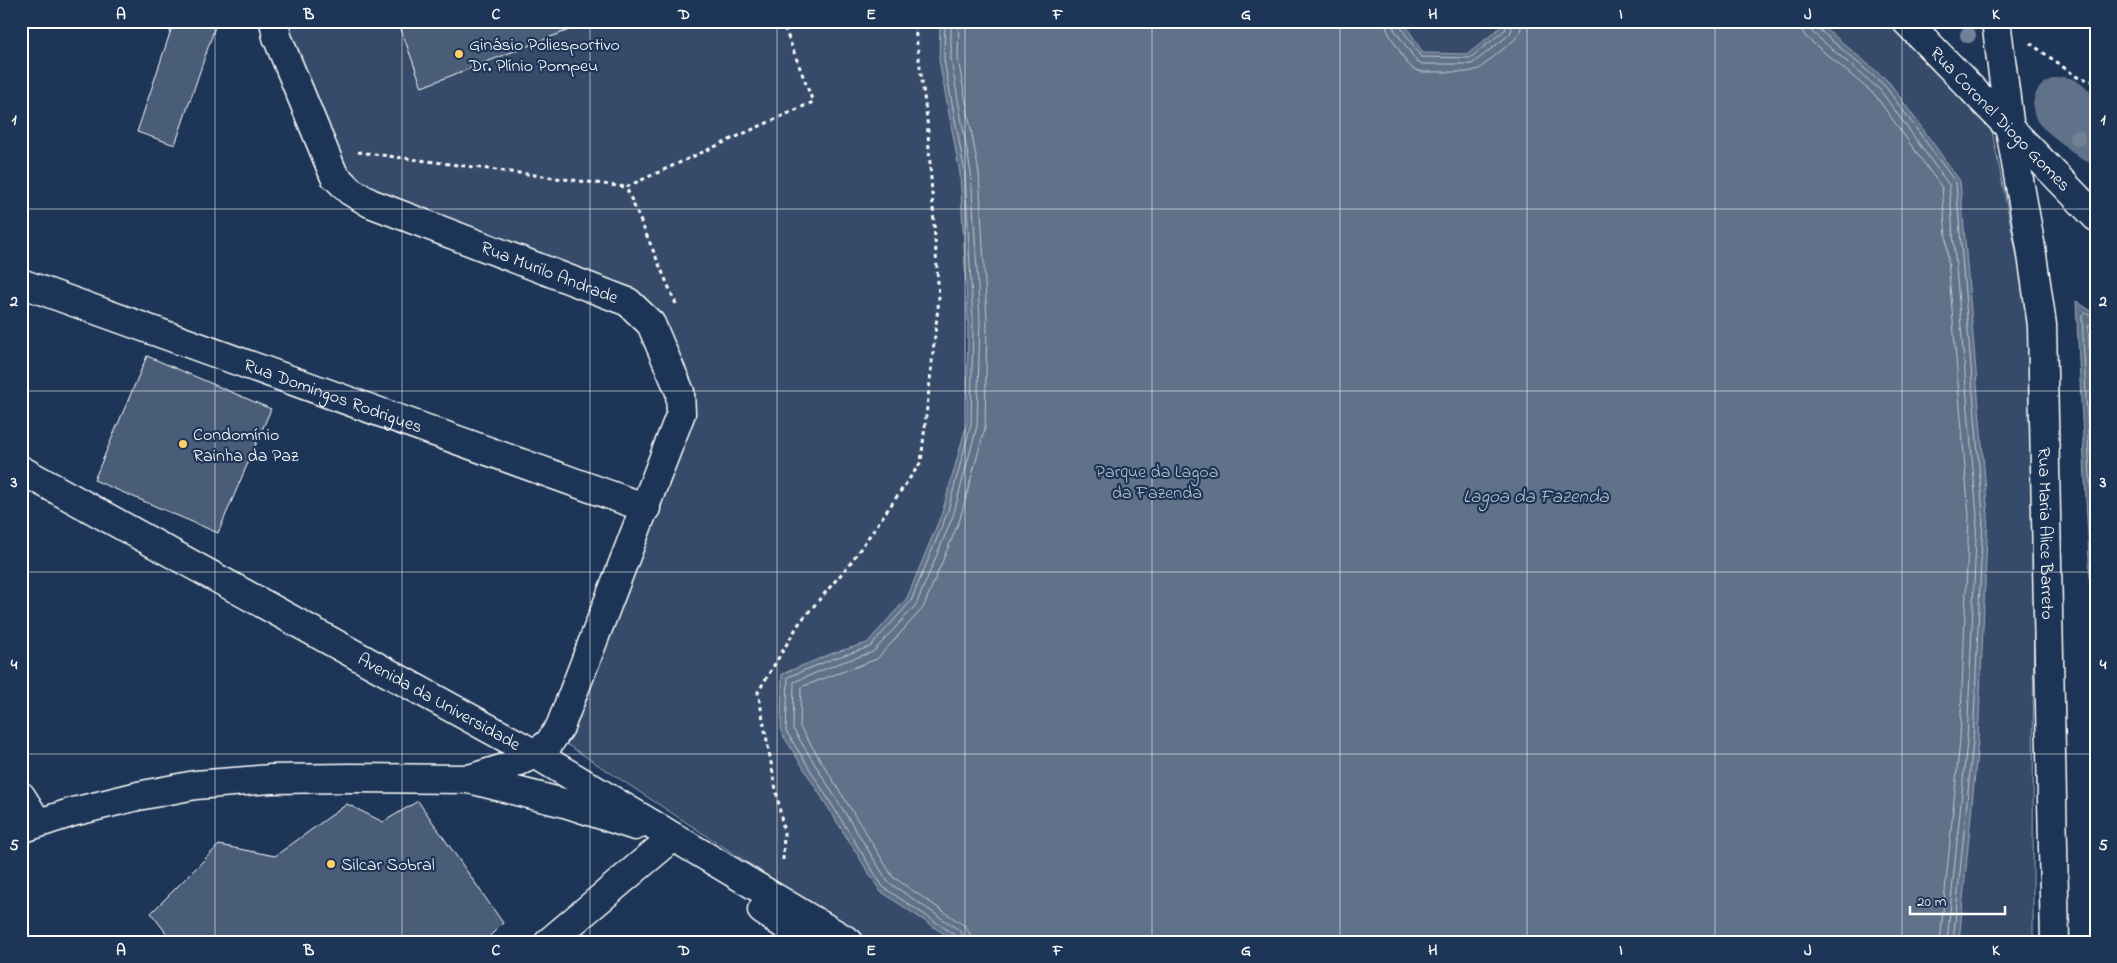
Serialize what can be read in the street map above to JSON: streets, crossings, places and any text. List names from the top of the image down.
{
  "streets": {
    "street": [
      "Rua Coronel Diogo Gomes",
      "Rua Murilo Andrade",
      "Rua Domingos Rodrigues",
      "Rua Maria Alice Barreto",
      "Avenida da Universidade"
    ]
  },
  "crossings": [
    ["Rua Coronel Diogo Gomes", "Rua Maria Alice Barreto"],
    ["Rua Murilo Andrade", "Rua Domingos Rodrigues"],
    ["Rua Murilo Andrade", "Avenida da Universidade"]
  ],
  "water": ["Lagoa da Fazenda"],
  "parks": ["Parque da Lagoa da Fazenda"],
  "places": ["Ginásio Poliesportivo Dr. Plínio Pompeu", "Condomínio Rainha da Paz", "Silcar Sobral"],
  "scale_bar": "20 m",
  "grid": {
    "columns": [
      "A",
      "B",
      "C",
      "D",
      "E",
      "F",
      "G",
      "H",
      "I",
      "J",
      "K"
    ],
    "rows": [
      "1",
      "2",
      "3",
      "4",
      "5"
    ]
  }
}
